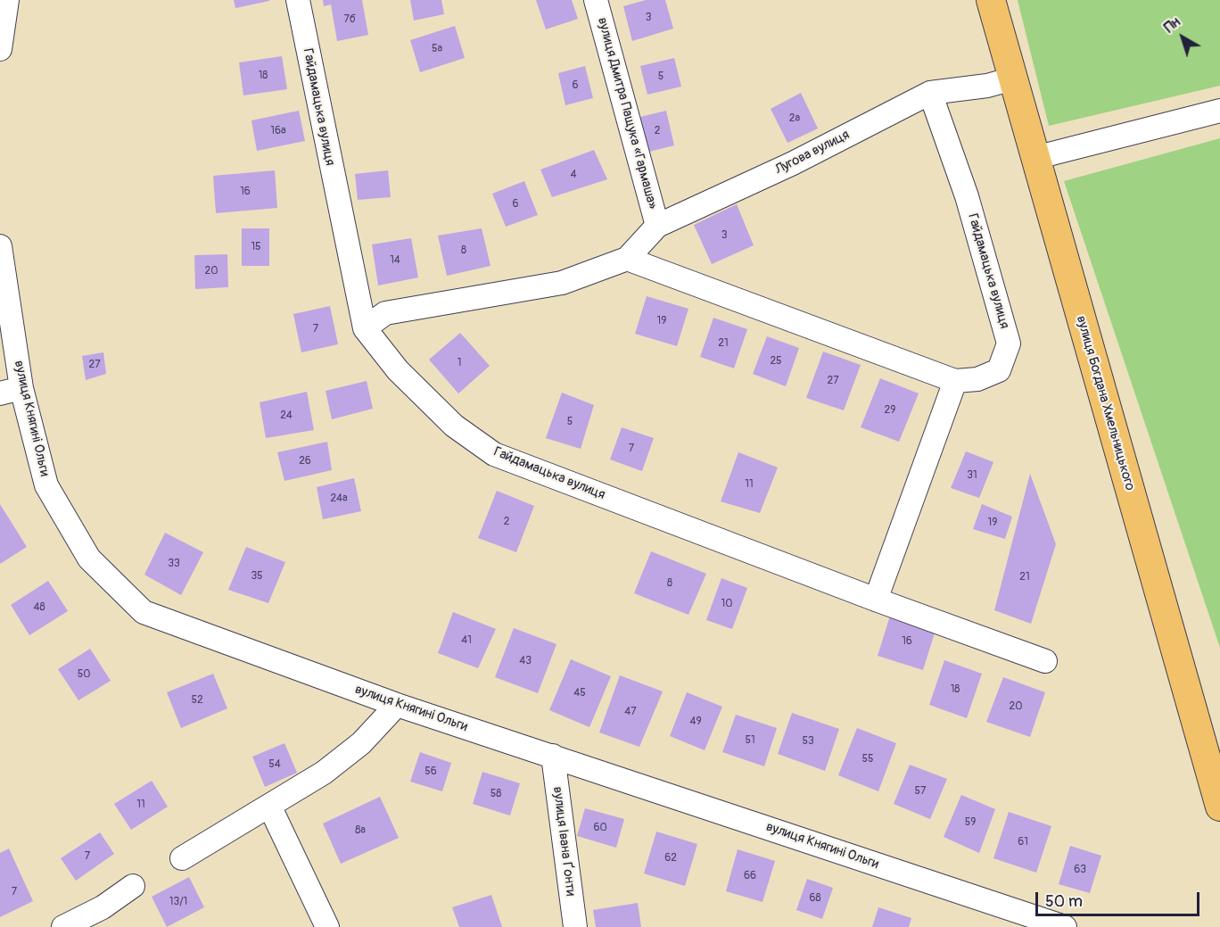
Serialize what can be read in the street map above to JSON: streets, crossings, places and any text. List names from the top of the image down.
{
  "streets": {
    "main road": ["вулиця Богдана Хмельницького"],
    "street": [
      "Гайдамацька вулиця",
      "вулиця Дмитра Пащука «Гармаша»",
      "Лугова вулиця",
      "вулиця Княгині Ольги",
      "вулиця Івана Ґонти"
    ]
  },
  "crossings": [
    ["Гайдамацька вулиця", "Лугова вулиця"],
    ["вулиця Дмитра Пащука «Гармаша»", "Лугова вулиця"],
    ["Лугова вулиця", "вулиця Богдана Хмельницького"],
    ["вулиця Княгині Ольги", "вулиця Івана Ґонти"]
  ],
  "house_numbers": [
    "3",
    "7б",
    "5а",
    "18",
    "5",
    "6",
    "2а",
    "16а",
    "2",
    "4",
    "16",
    "6",
    "3",
    "15",
    "8",
    "14",
    "20",
    "19",
    "7",
    "21",
    "25",
    "1",
    "27",
    "27",
    "29",
    "24",
    "5",
    "7",
    "26",
    "31",
    "11",
    "24а",
    "2",
    "19",
    "33",
    "35",
    "21",
    "8",
    "10",
    "48",
    "41",
    "16",
    "43",
    "50",
    "18",
    "45",
    "52",
    "20",
    "47",
    "49",
    "51",
    "53",
    "55",
    "54",
    "56",
    "57",
    "58",
    "11",
    "59",
    "60",
    "8а",
    "61",
    "7",
    "62",
    "63",
    "66",
    "7",
    "68",
    "13/1"
  ],
  "scale_bar": "50 m",
  "north": "top left"
}
